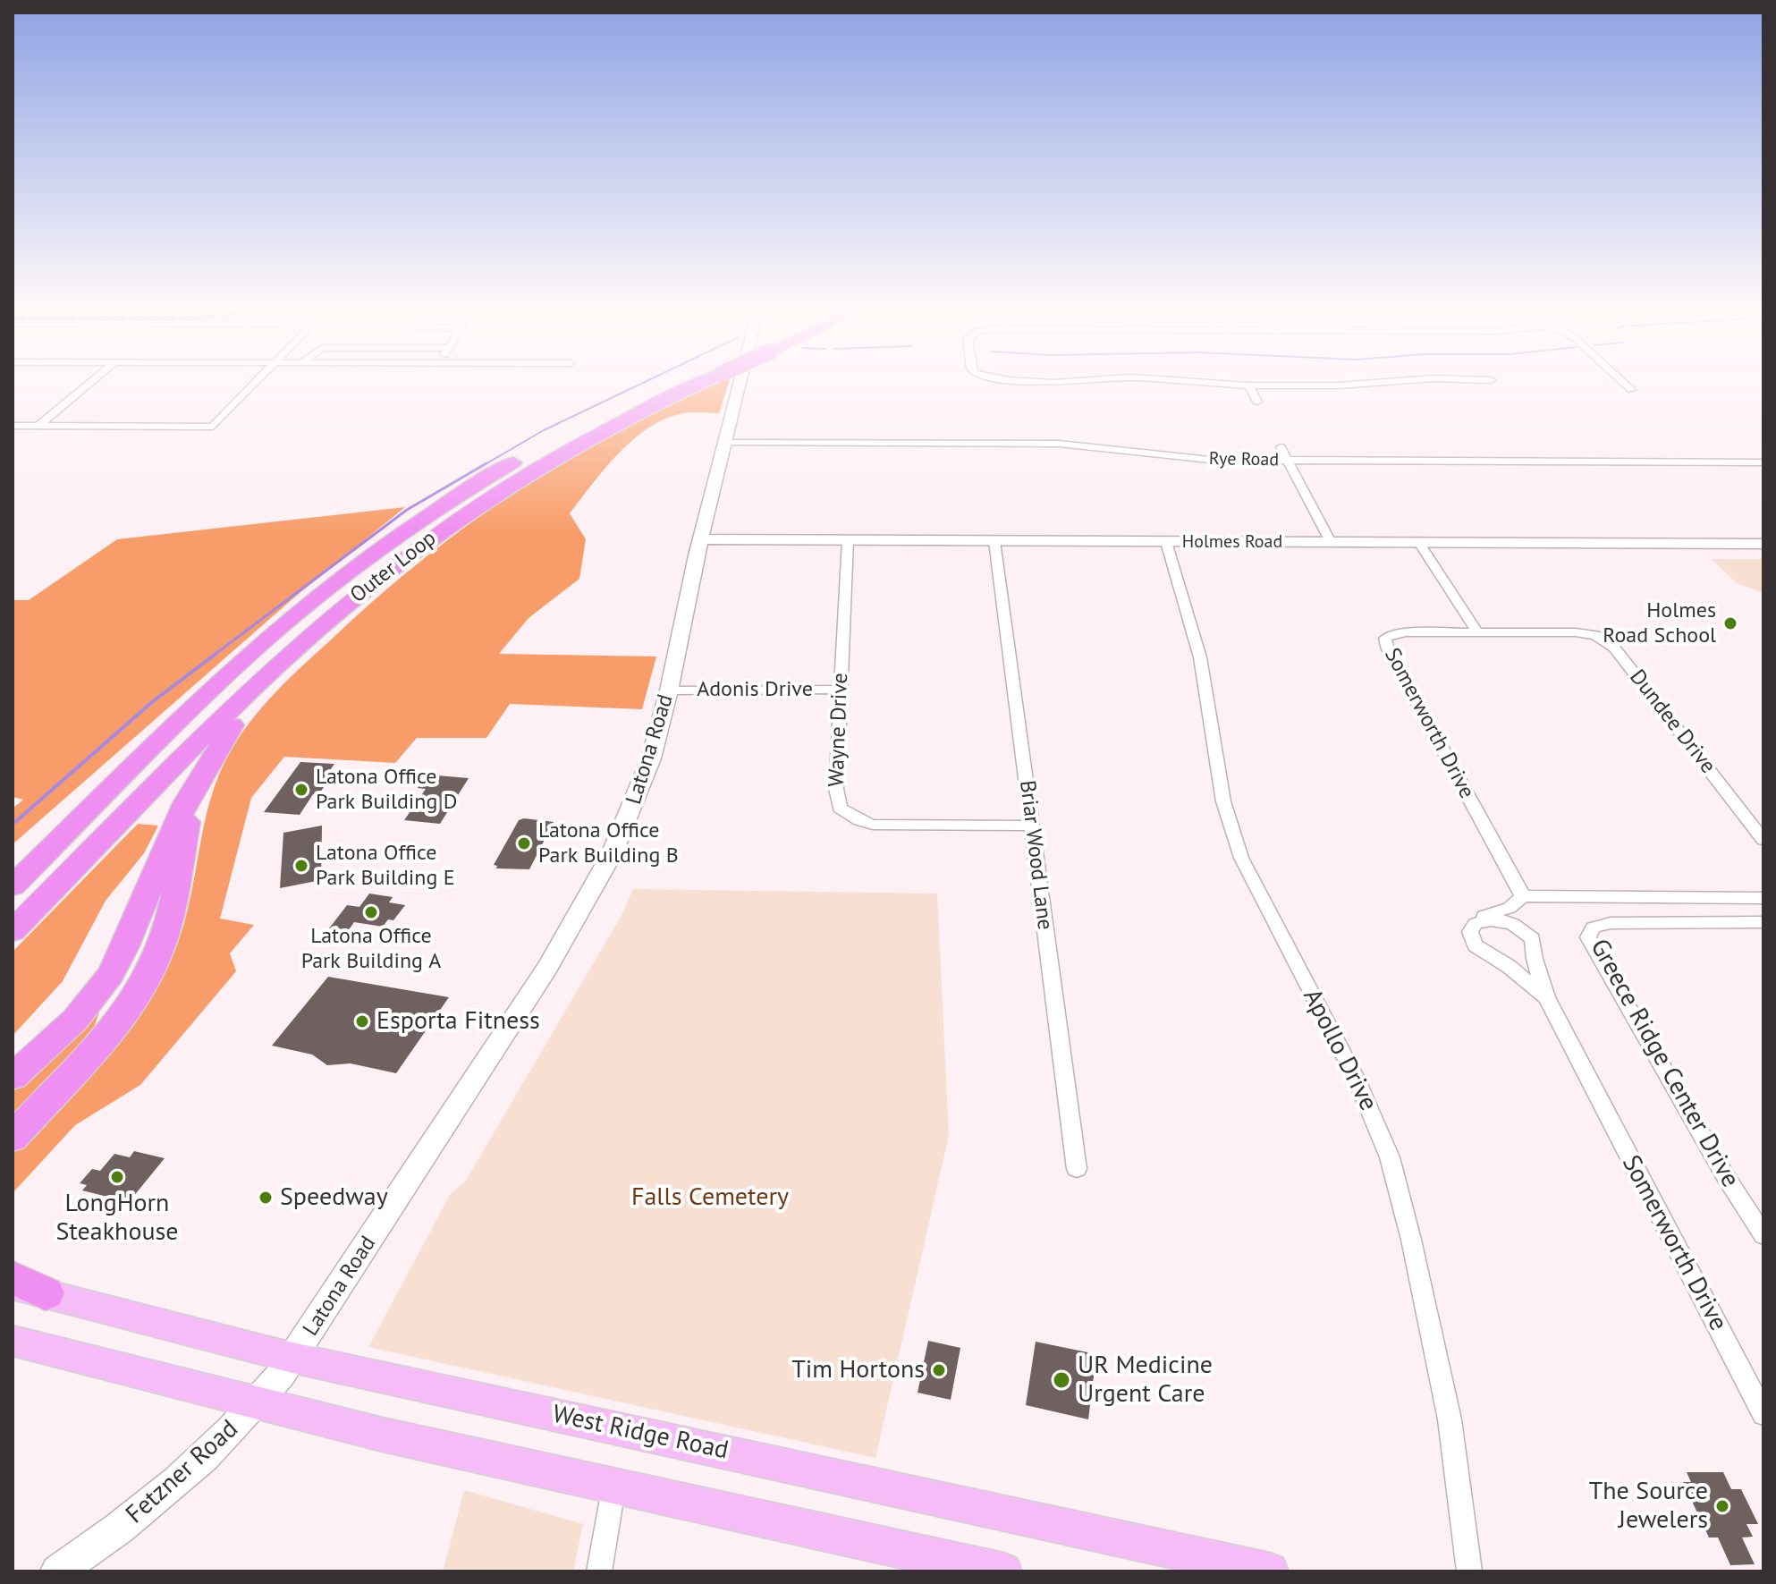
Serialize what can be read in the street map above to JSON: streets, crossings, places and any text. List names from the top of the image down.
{
  "streets": {
    "highway": ["Outer Loop"],
    "main road": ["West Ridge Road"],
    "street": [
      "Rye Road",
      "Holmes Road",
      "Adonis Drive",
      "Dundee Drive",
      "Somerworth Drive",
      "Wayne Drive",
      "Latona Road",
      "Briar Wood Lane",
      "Apollo Drive",
      "Greece Ridge Center Drive",
      "Fetzner Road"
    ]
  },
  "crossings": [
    ["Rye Road", "Latona Road"],
    ["Holmes Road", "Wayne Drive"],
    ["Holmes Road", "Latona Road"],
    ["Holmes Road", "Briar Wood Lane"],
    ["Holmes Road", "Apollo Drive"],
    ["Adonis Drive", "Wayne Drive"],
    ["Adonis Drive", "Latona Road"],
    ["Dundee Drive", "Somerworth Drive"],
    ["Wayne Drive", "Briar Wood Lane"],
    ["Latona Road", "West Ridge Road"],
    ["Latona Road", "Fetzner Road"],
    ["West Ridge Road", "Fetzner Road"]
  ],
  "parks": ["Falls Cemetery"],
  "places": [
    "Holmes Road School",
    "Latona Office Park Building D",
    "Latona Office Park Building B",
    "Latona Office Park Building E",
    "Latona Office Park Building A",
    "Esporta Fitness",
    "LongHorn Steakhouse",
    "Speedway",
    "Tim Hortons",
    "UR Medicine Urgent Care",
    "The Source Jewelers"
  ]
}
